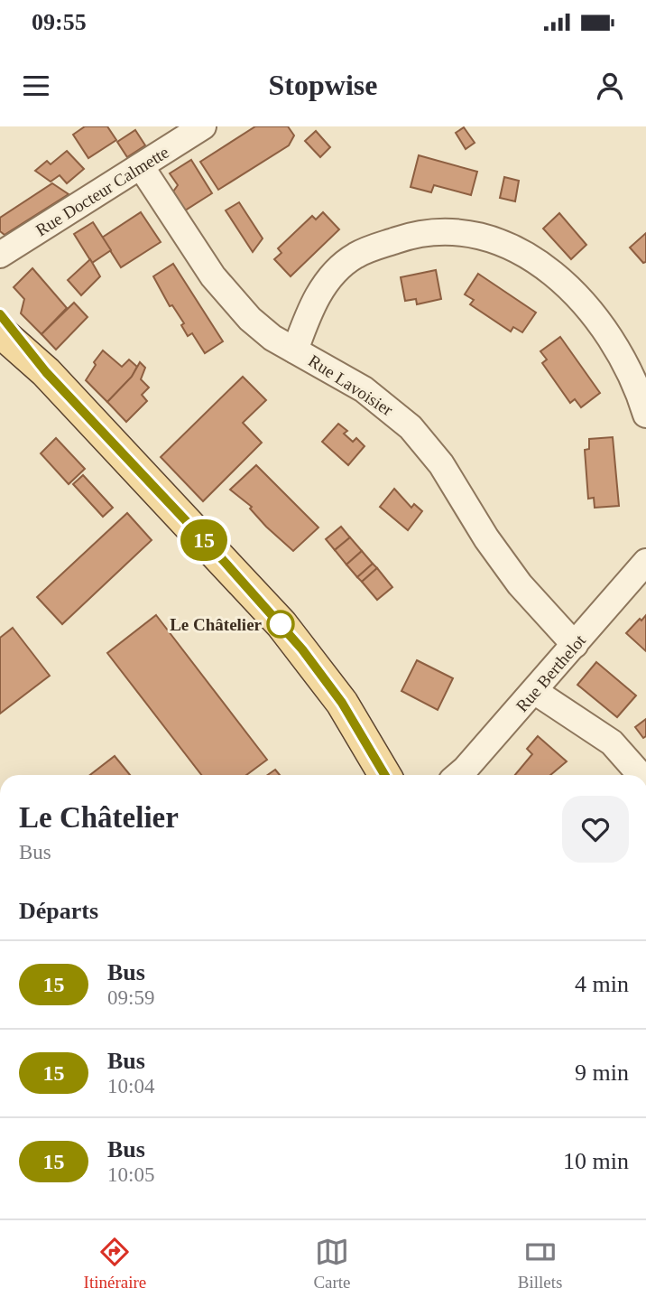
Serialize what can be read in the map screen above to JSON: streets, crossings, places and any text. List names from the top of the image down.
{
  "streets": {
    "street": ["Rue Docteur Calmette", "Rue Lavoisier", "Rue Berthelot"]
  },
  "crossings": [
    ["Rue Docteur Calmette", "Rue Lavoisier"],
    ["Rue Lavoisier", "Rue Berthelot"]
  ],
  "places": ["Le Châtelier"],
  "lines": ["bus line 15"],
  "page": {
    "status": "09:55",
    "header": "Stopwise",
    "on_map": "15",
    "heading": [
      ["Le Châtelier", "Bus"],
      "Départs"
    ],
    "list": [
      {
        "mark": "15",
        "name": "Bus",
        "note": "09:59",
        "value": "4 min"
      },
      {
        "mark": "15",
        "name": "Bus",
        "note": "10:04",
        "value": "9 min"
      },
      {
        "mark": "15",
        "name": "Bus",
        "note": "10:05",
        "value": "10 min"
      }
    ],
    "tabs": ["Itinéraire", "Carte", "Billets"]
  }
}
